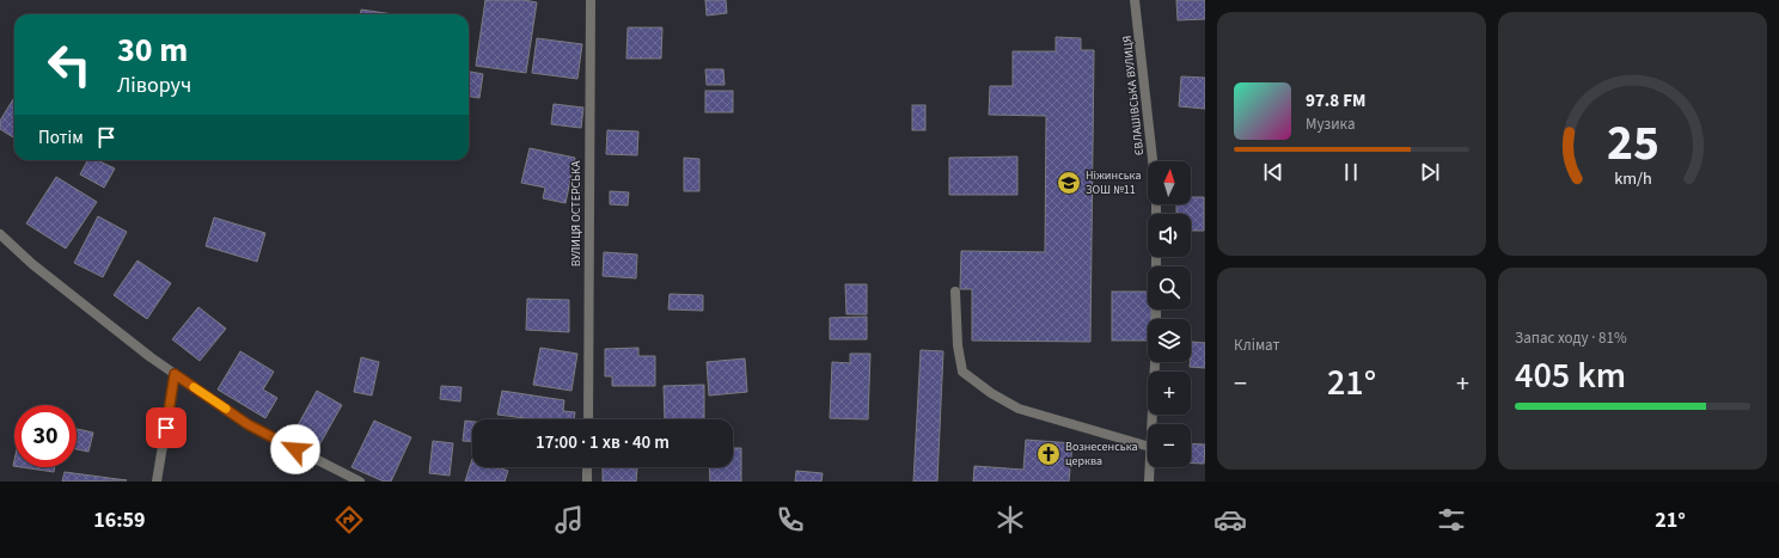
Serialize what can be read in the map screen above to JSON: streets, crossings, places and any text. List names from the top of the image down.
{
  "streets": {
    "street": ["ЄВЛАШІВСЬКА ВУЛИЦЯ", "ВУЛИЦЯ ОСТЕРСЬКА"]
  },
  "places": {
    "school or university": ["Ніжинська ЗОШ №11"],
    "church": ["Вознесенська церква"]
  },
  "north": "top",
  "page": {
    "turn": ["30 m", "Ліворуч"],
    "song": ["97.8 FM", "Музика"],
    "then": "Потім",
    "map_buttons": ["+", "−"],
    "tile": [
      "Клімат",
      ["Запас ходу · 81%", "405 km"]
    ],
    "heat": ["−", "21°", "+"],
    "limit": "30",
    "trip": "17:00 · 1 хв · 40 m",
    "tabs": ["16:59", "21°"],
    "gauge": ["25", "km/h"]
  }
}
